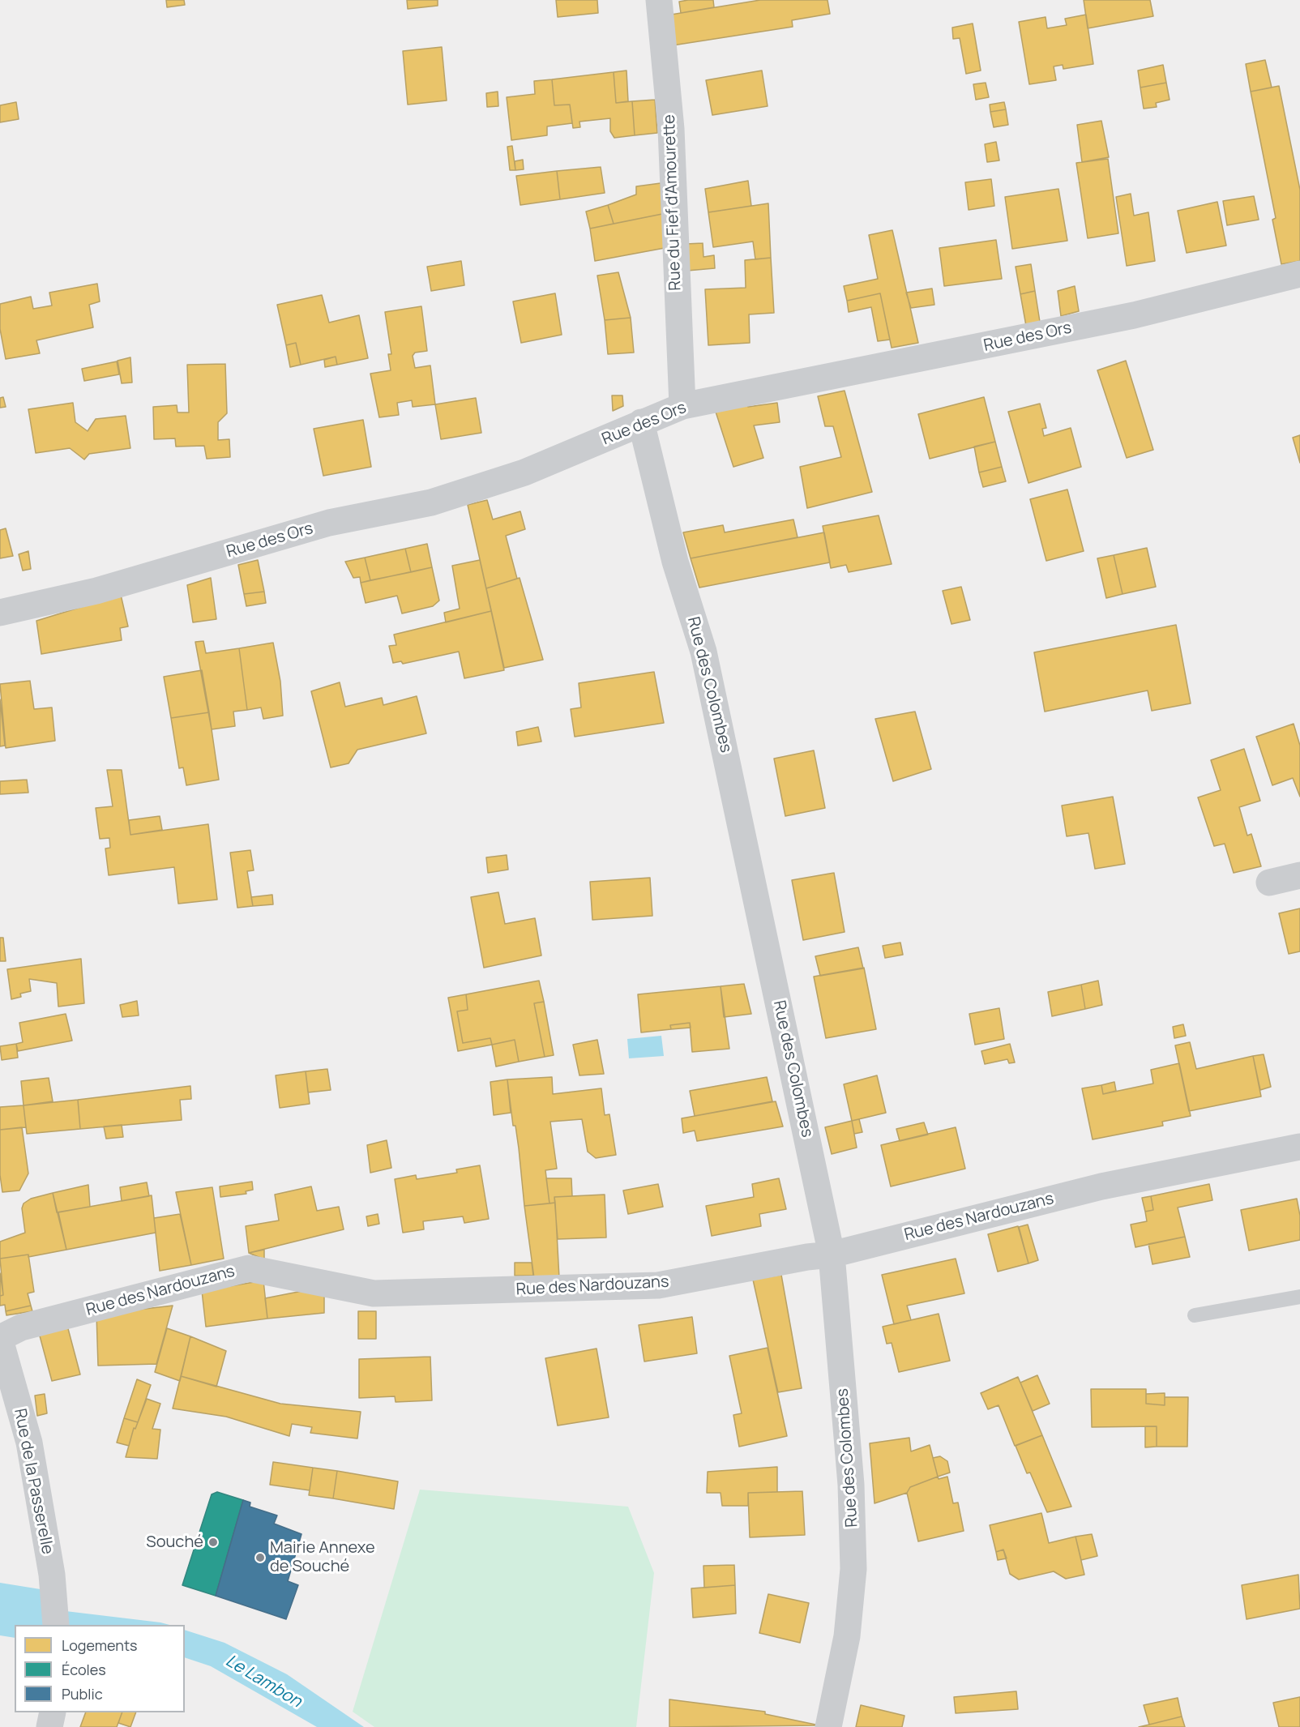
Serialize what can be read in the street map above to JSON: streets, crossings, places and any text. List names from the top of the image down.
{
  "streets": {
    "street": [
      "Rue du Fief d'Amourette",
      "Rue des Ors",
      "Rue des Colombes",
      "Rue des Nardouzans",
      "Rue de la Passerelle"
    ]
  },
  "crossings": [
    ["Rue du Fief d'Amourette", "Rue des Ors"],
    ["Rue des Ors", "Rue des Colombes"],
    ["Rue des Colombes", "Rue des Nardouzans"],
    ["Rue des Nardouzans", "Rue de la Passerelle"]
  ],
  "water": ["Le Lambon"],
  "places": ["Souché", "Mairie Annexe de Souché"],
  "legend": ["Logements", "Écoles", "Public"]
}
